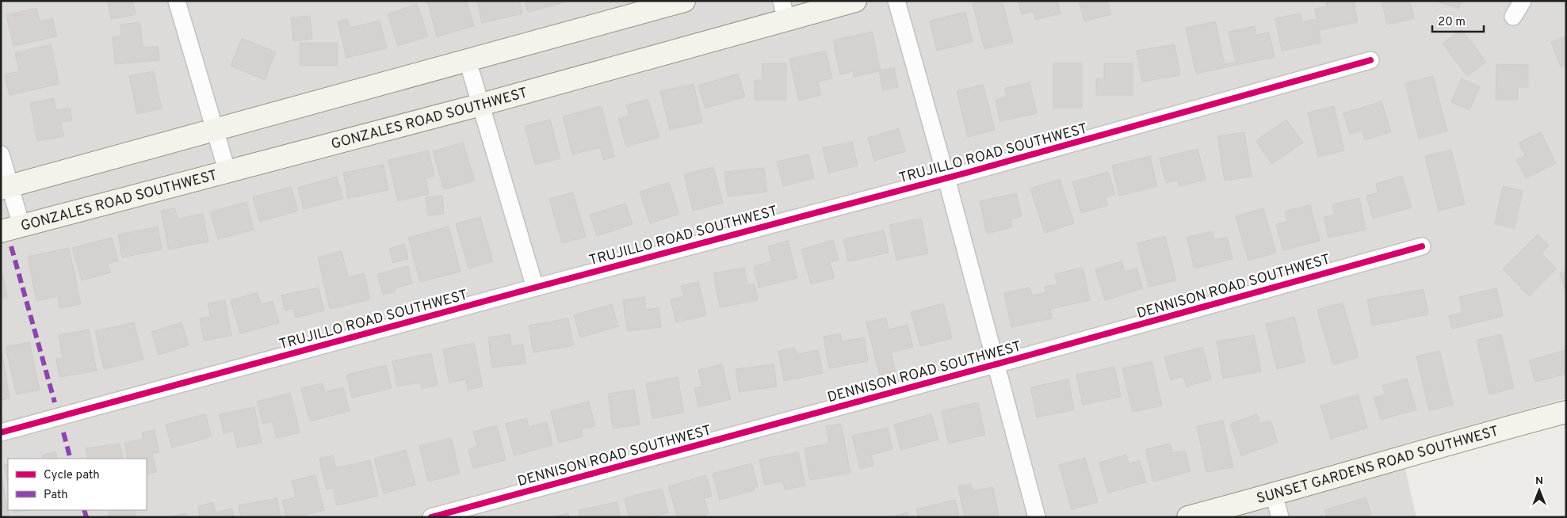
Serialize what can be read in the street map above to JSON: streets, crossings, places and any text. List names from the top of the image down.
{
  "streets": {
    "street": [
      "GONZALES ROAD SOUTHWEST",
      "TRUJILLO ROAD SOUTHWEST",
      "DENNISON ROAD SOUTHWEST",
      "SUNSET GARDENS ROAD SOUTHWEST"
    ]
  },
  "legend": ["Cycle path", "Path"],
  "scale_bar": "20 m",
  "north": "top"
}
